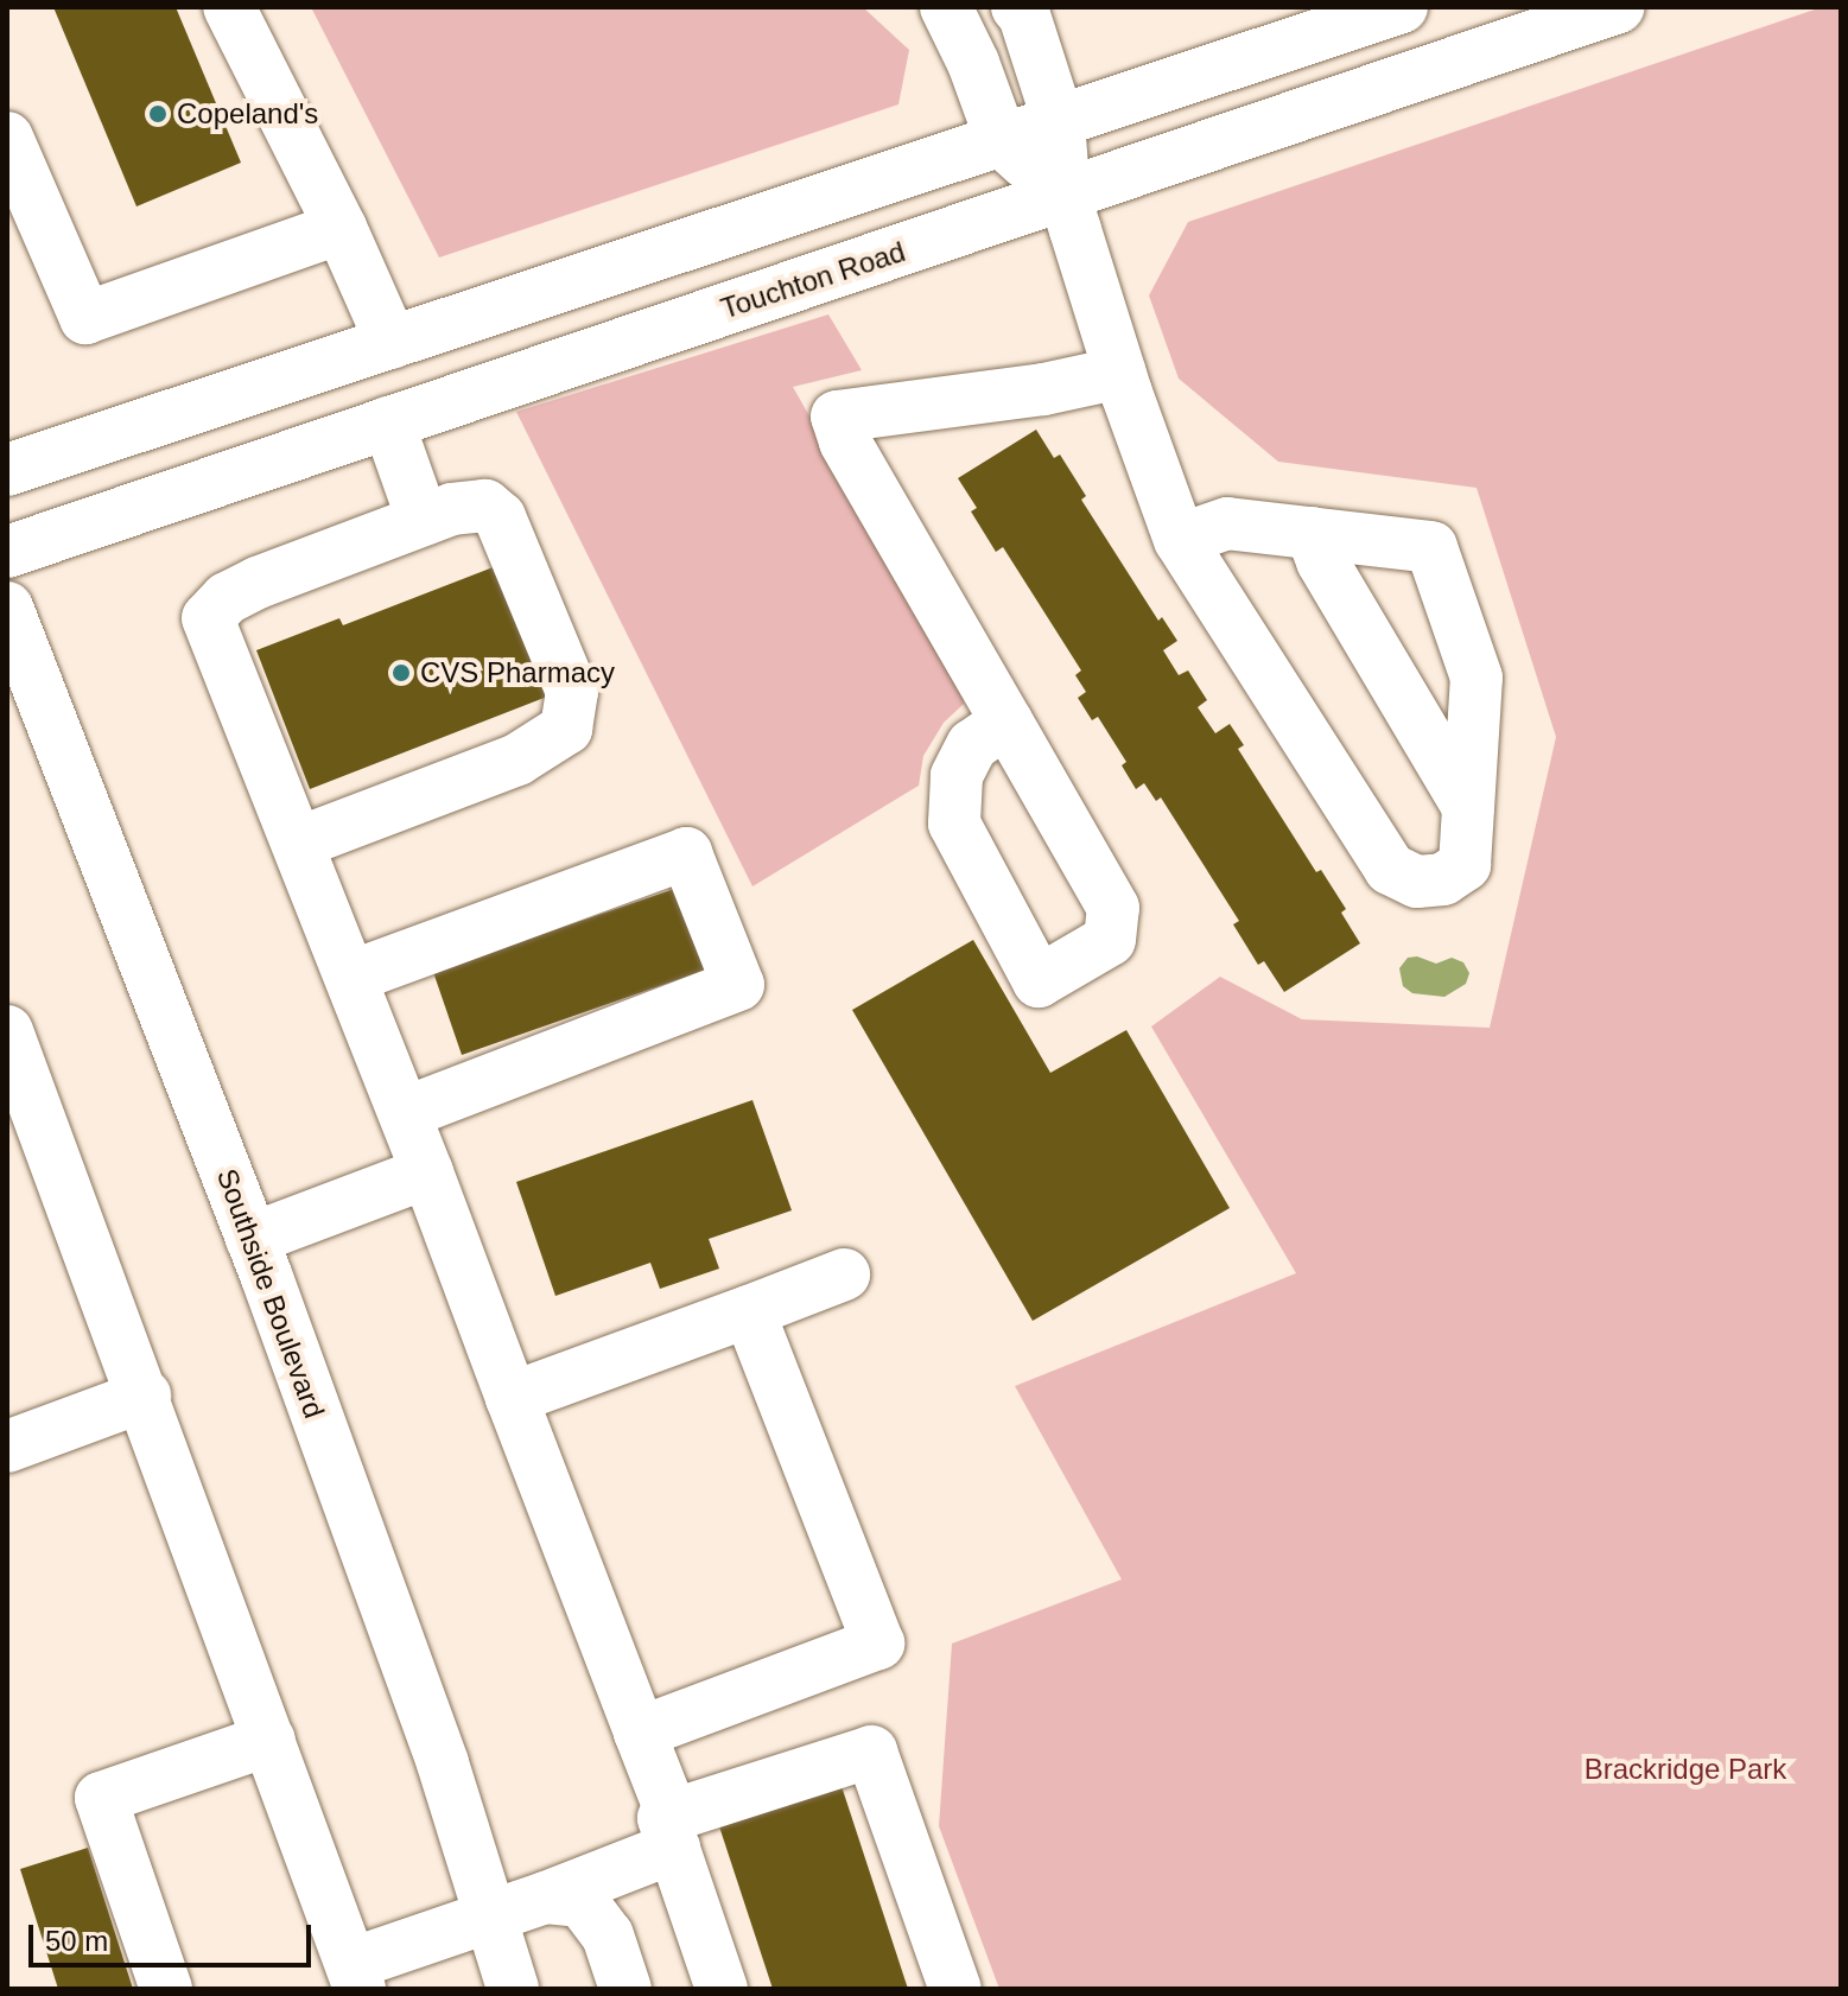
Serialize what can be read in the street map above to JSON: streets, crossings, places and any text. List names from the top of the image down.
{
  "streets": {
    "main road": ["Touchton Road", "Southside Boulevard"]
  },
  "parks": ["Brackridge Park"],
  "places": ["Copeland's", "CVS Pharmacy"],
  "scale_bar": "50 m"
}
